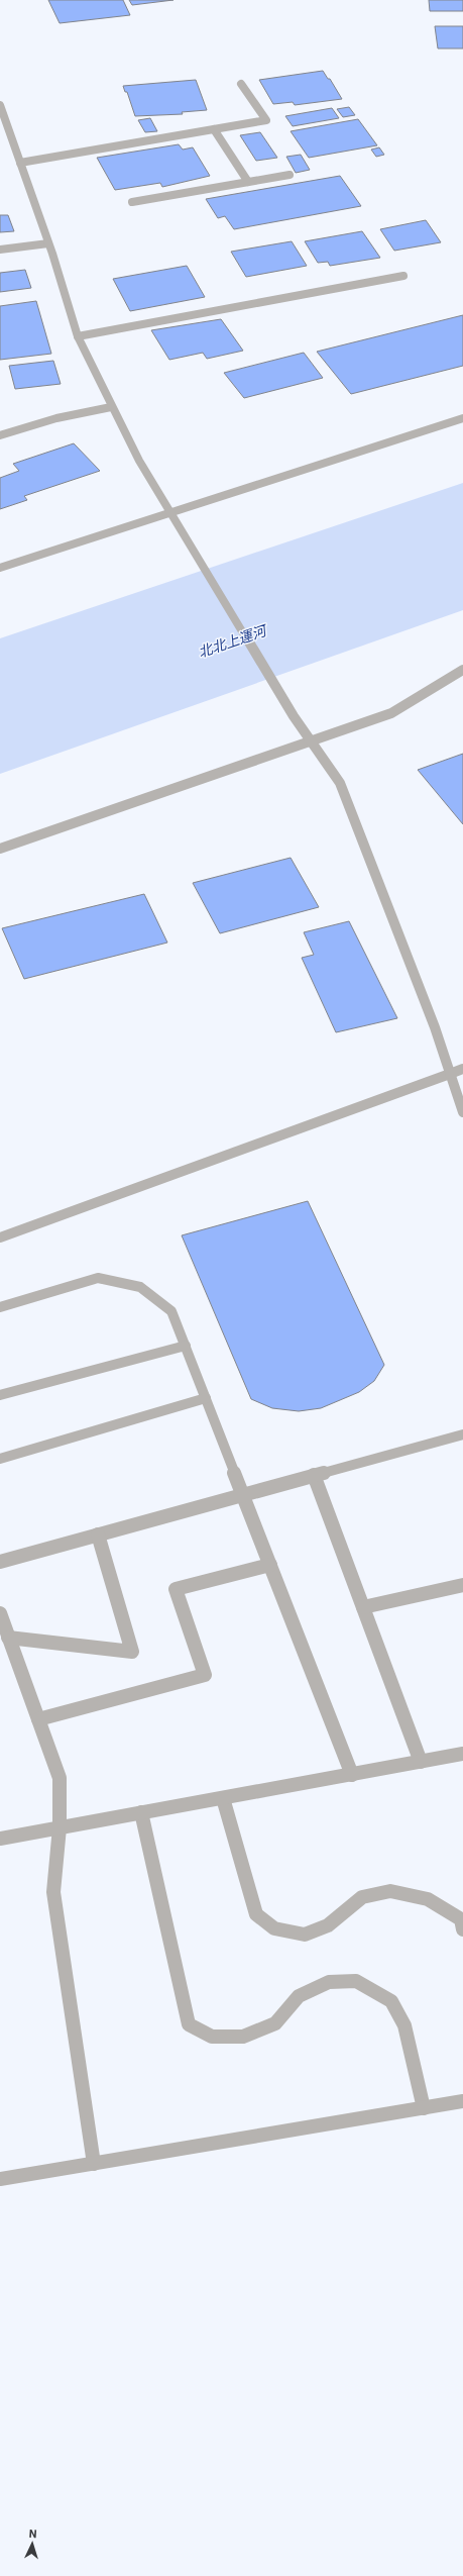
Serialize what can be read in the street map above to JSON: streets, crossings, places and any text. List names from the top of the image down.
{
  "water": ["北北上運河"],
  "north": "top"
}
